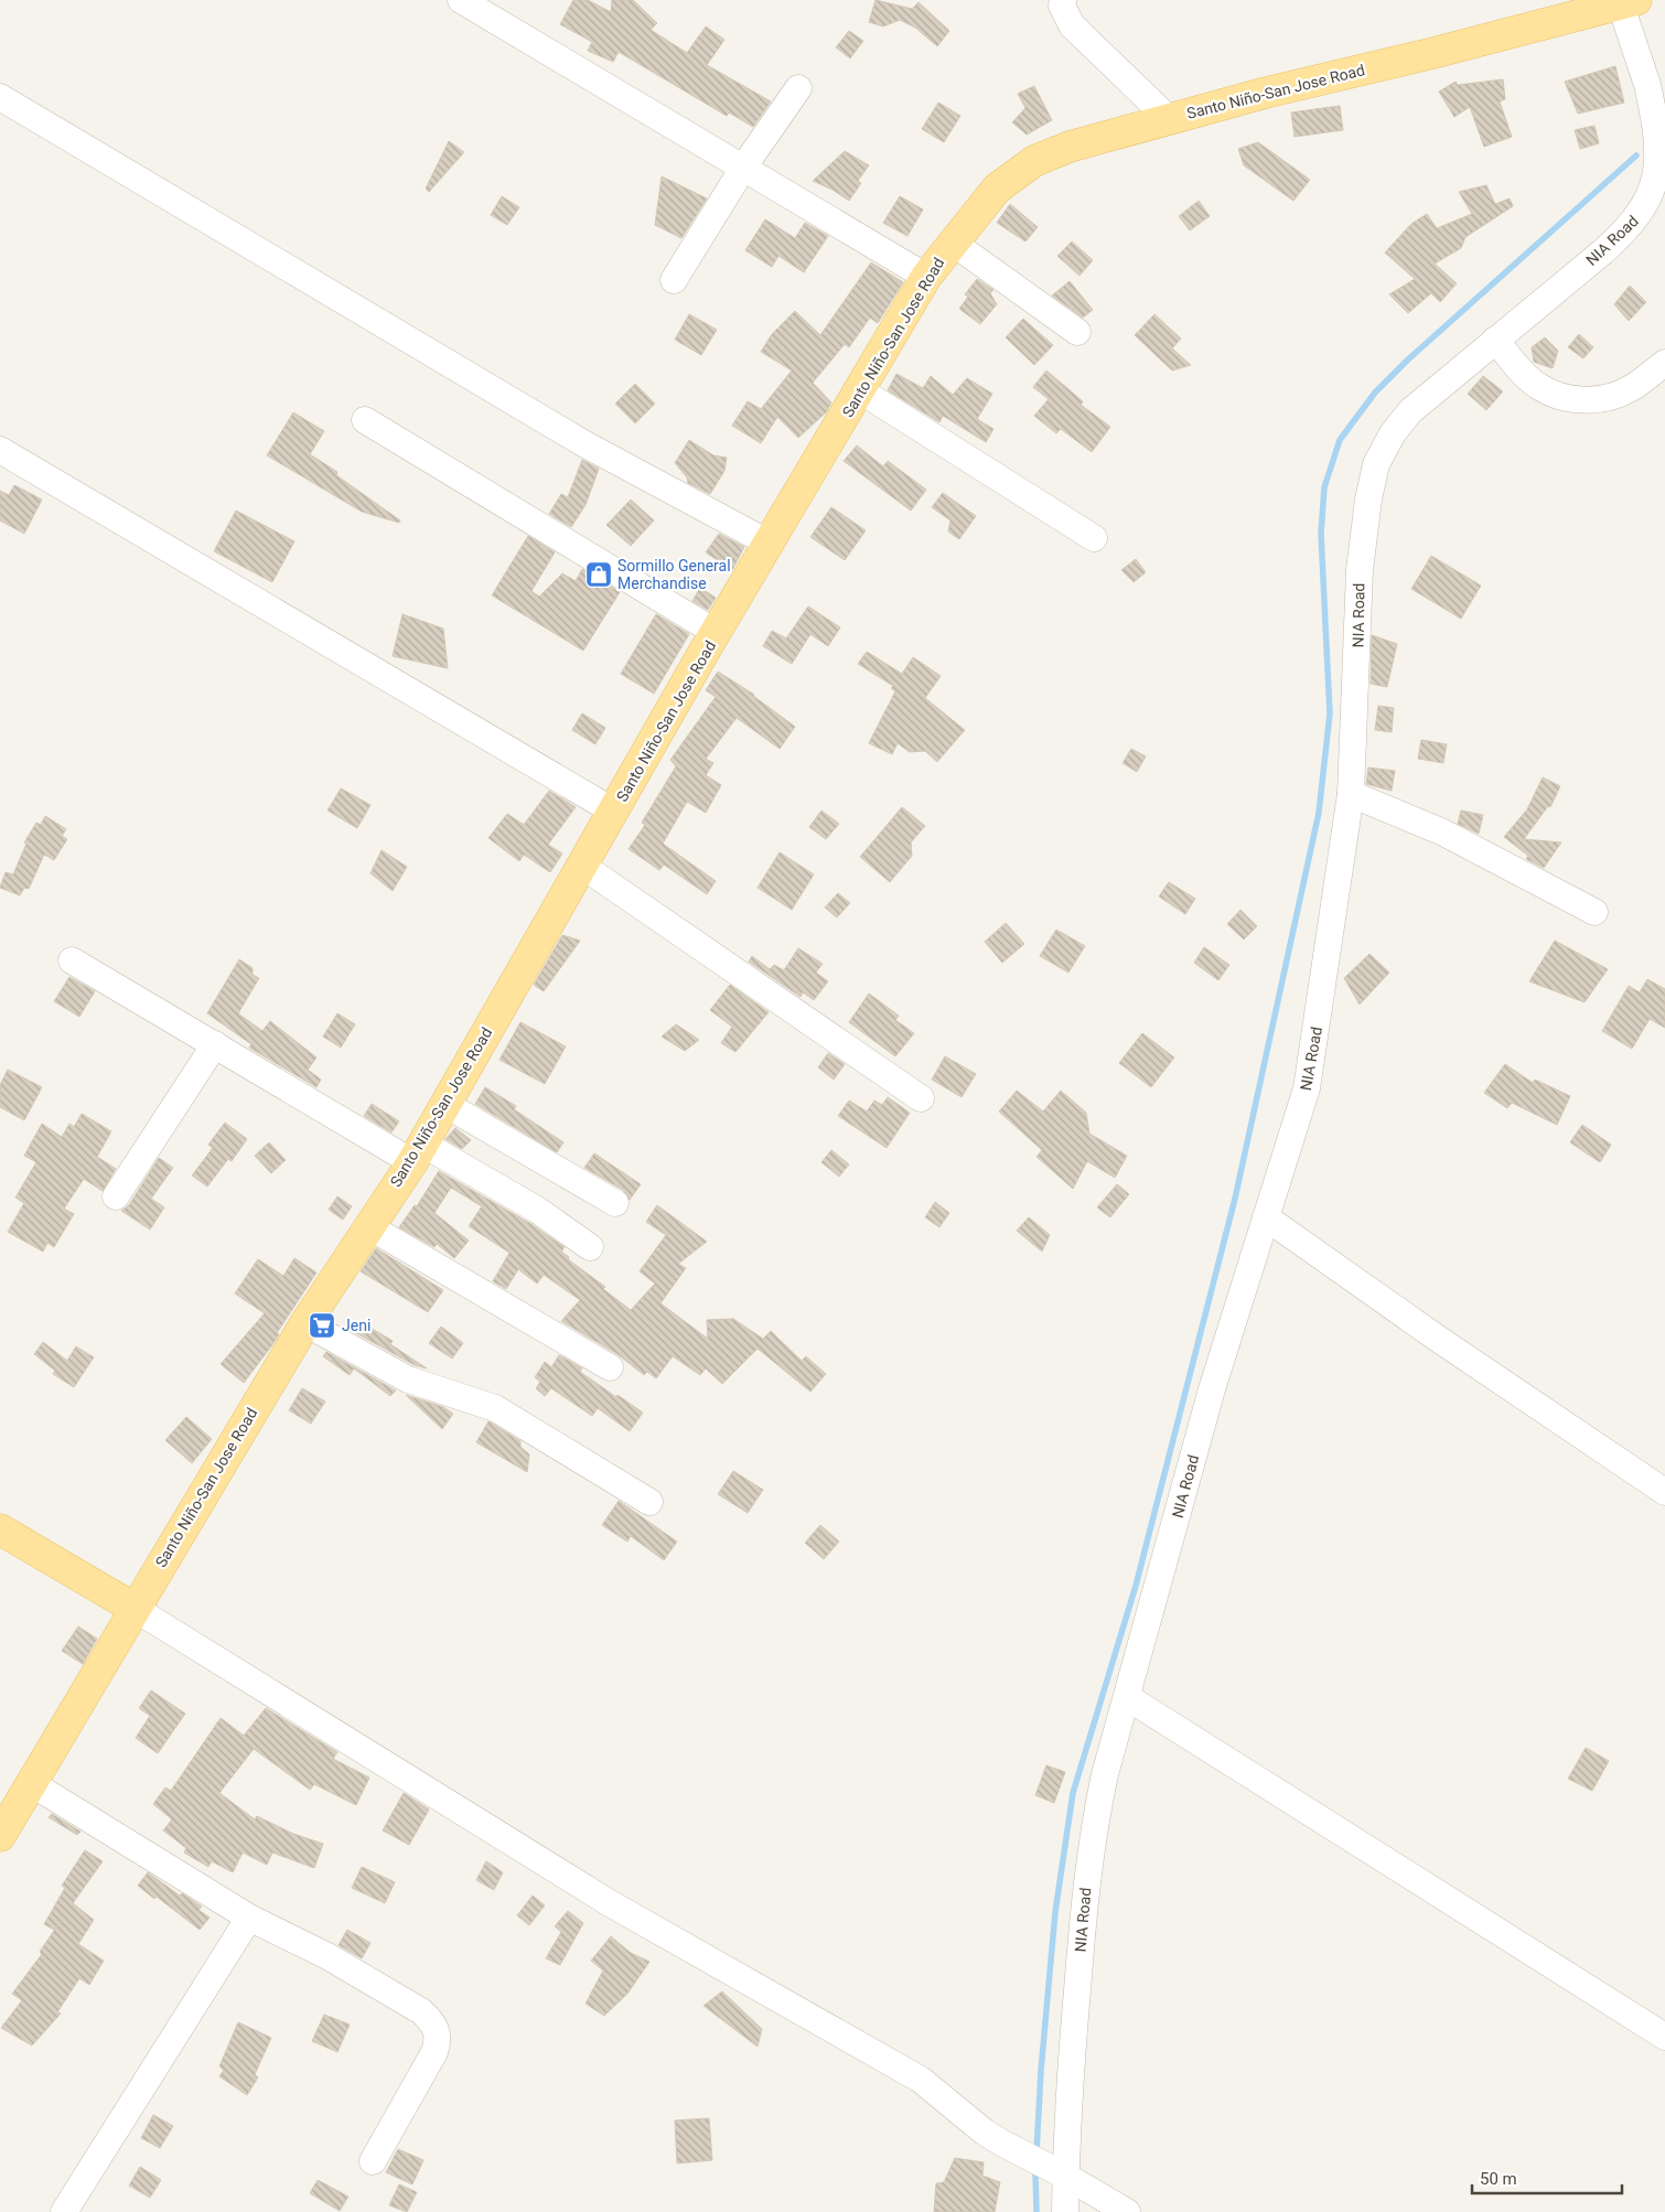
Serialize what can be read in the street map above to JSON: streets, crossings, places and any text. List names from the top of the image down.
{
  "streets": {
    "main road": ["Santo Niño-San Jose Road"],
    "street": ["NIA Road"]
  },
  "crossings": [
    ["Santo Niño-San Jose Road", "NIA Road"]
  ],
  "places": {
    "shop": ["Sormillo General Merchandise"],
    "supermarket": ["Jeni"]
  },
  "scale_bar": "50 m"
}
